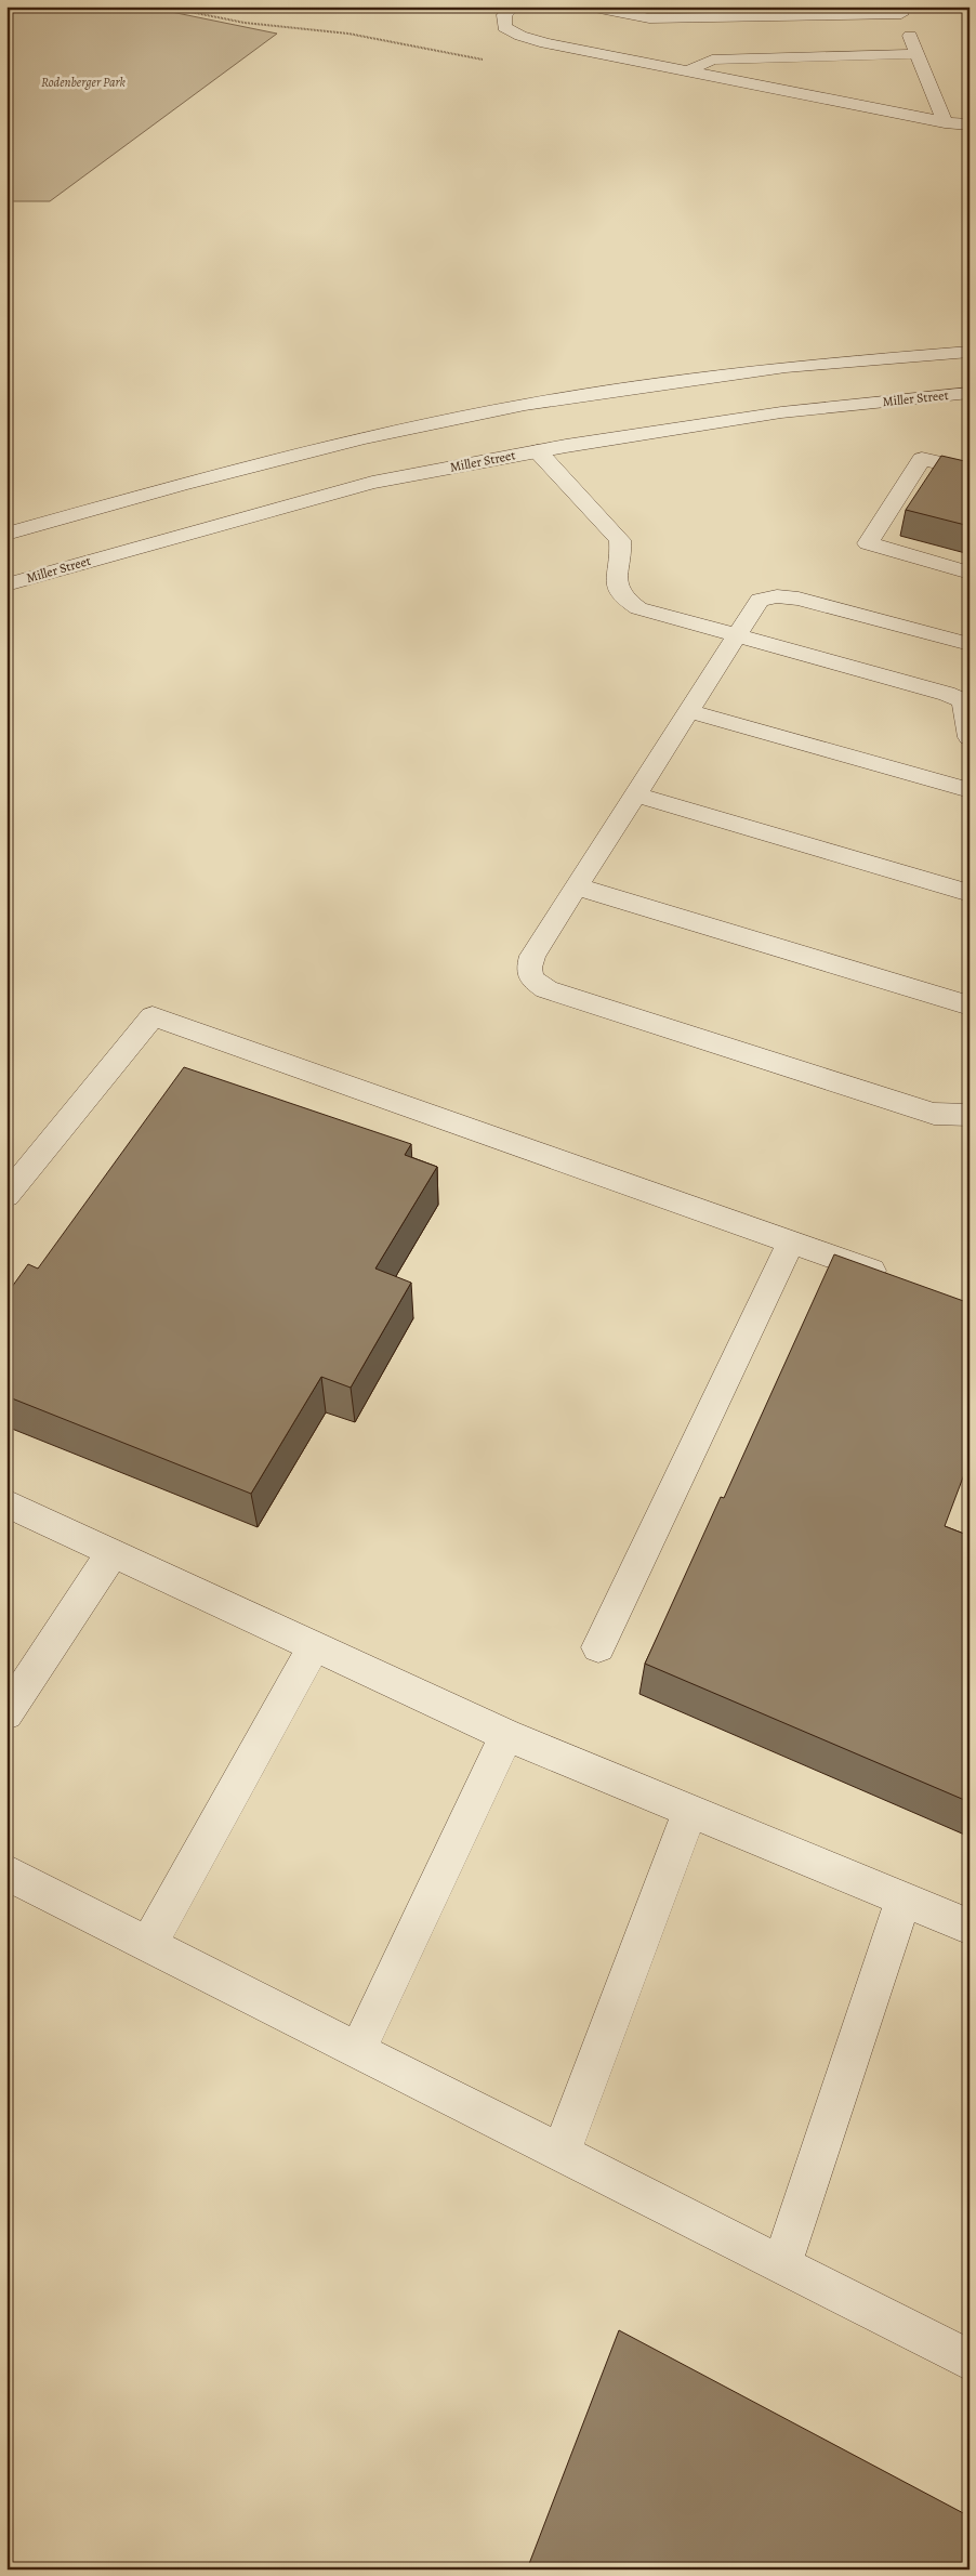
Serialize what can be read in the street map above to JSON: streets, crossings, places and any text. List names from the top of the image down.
{
  "streets": {
    "street": ["Miller Street"]
  },
  "parks": ["Rodenberger Park"]
}
